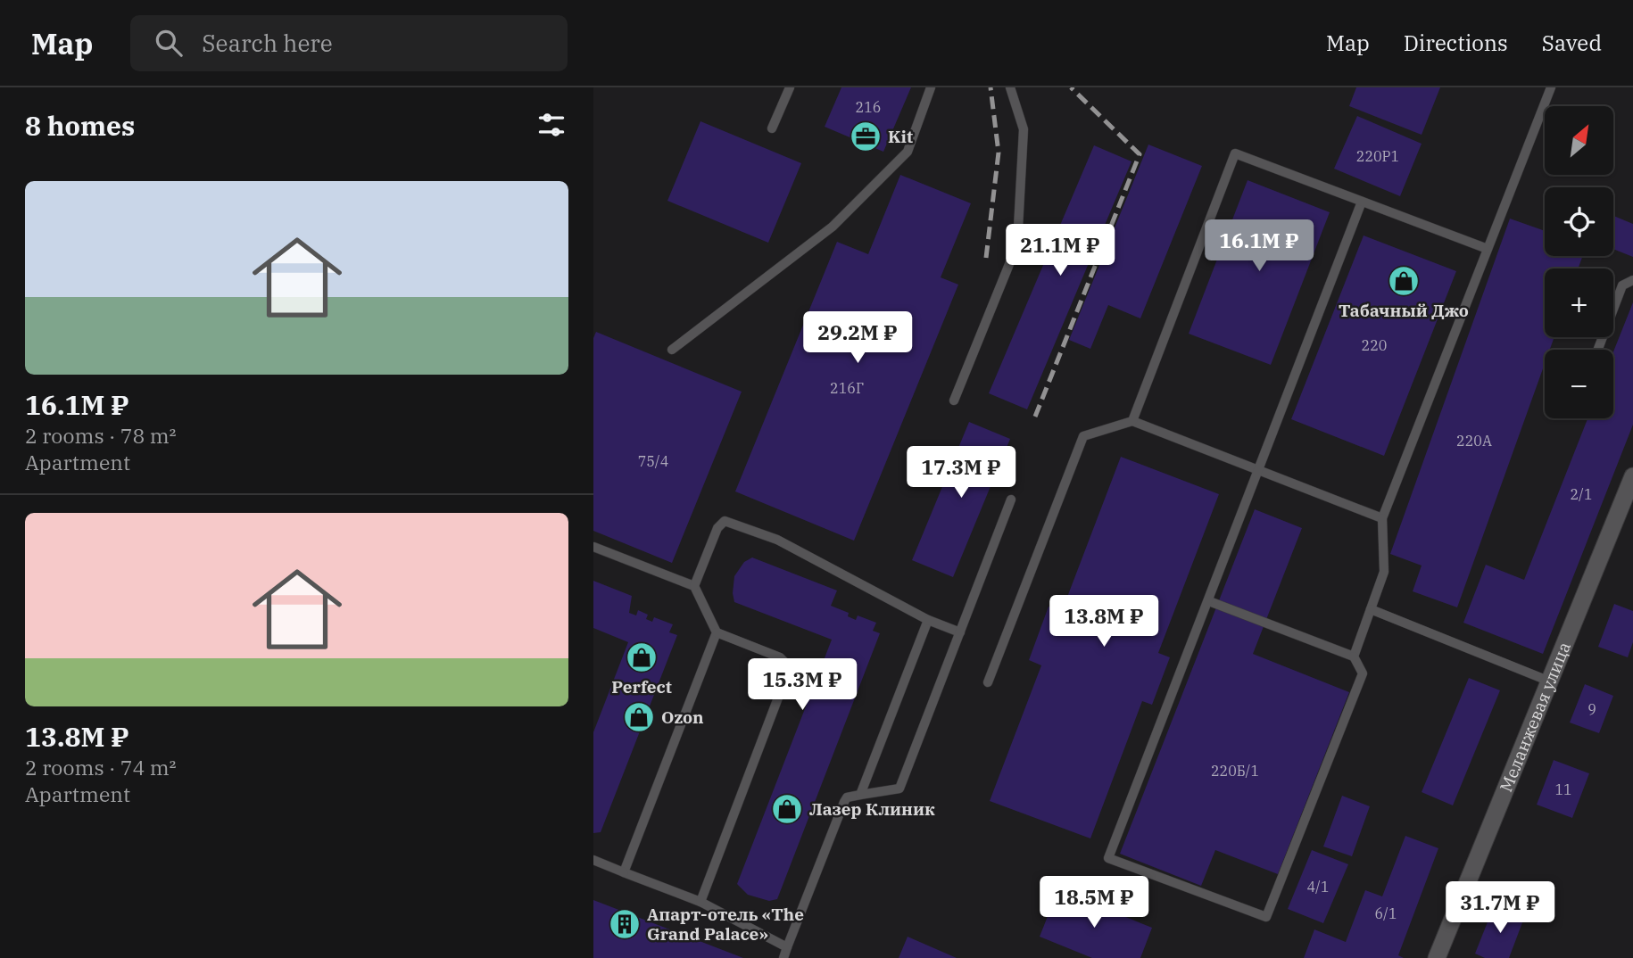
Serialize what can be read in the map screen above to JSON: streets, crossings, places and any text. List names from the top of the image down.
{
  "streets": {
    "street": ["Меланжевая улица"]
  },
  "places": {
    "office": ["Kit"],
    "shop": [
      "Табачный Джо",
      "Perfect",
      "Ozon",
      "Лазер Клиник"
    ],
    "building": ["Апарт-отель «The Grand Palace»"]
  },
  "house_numbers": [
    "216",
    "220Р1",
    "220",
    "216Г",
    "220А",
    "75/4",
    "2/1",
    "9",
    "220Б/1",
    "11",
    "4/1",
    "6/1"
  ],
  "north": "top right",
  "page": {
    "header": "Map",
    "search": "Search here",
    "nav": ["Map", "Directions", "Saved"],
    "heading": "8 homes",
    "map_buttons": ["+", "−"],
    "list": [
      {
        "name": "16.1M ₽",
        "note": "2 rooms · 78 m² · Apartment"
      },
      {
        "name": "13.8M ₽",
        "note": "2 rooms · 74 m² · Apartment"
      }
    ],
    "price": [
      "16.1M ₽",
      "21.1M ₽",
      "29.2M ₽",
      "17.3M ₽",
      "13.8M ₽",
      "15.3M ₽",
      "18.5M ₽",
      "31.7M ₽"
    ]
  }
}
